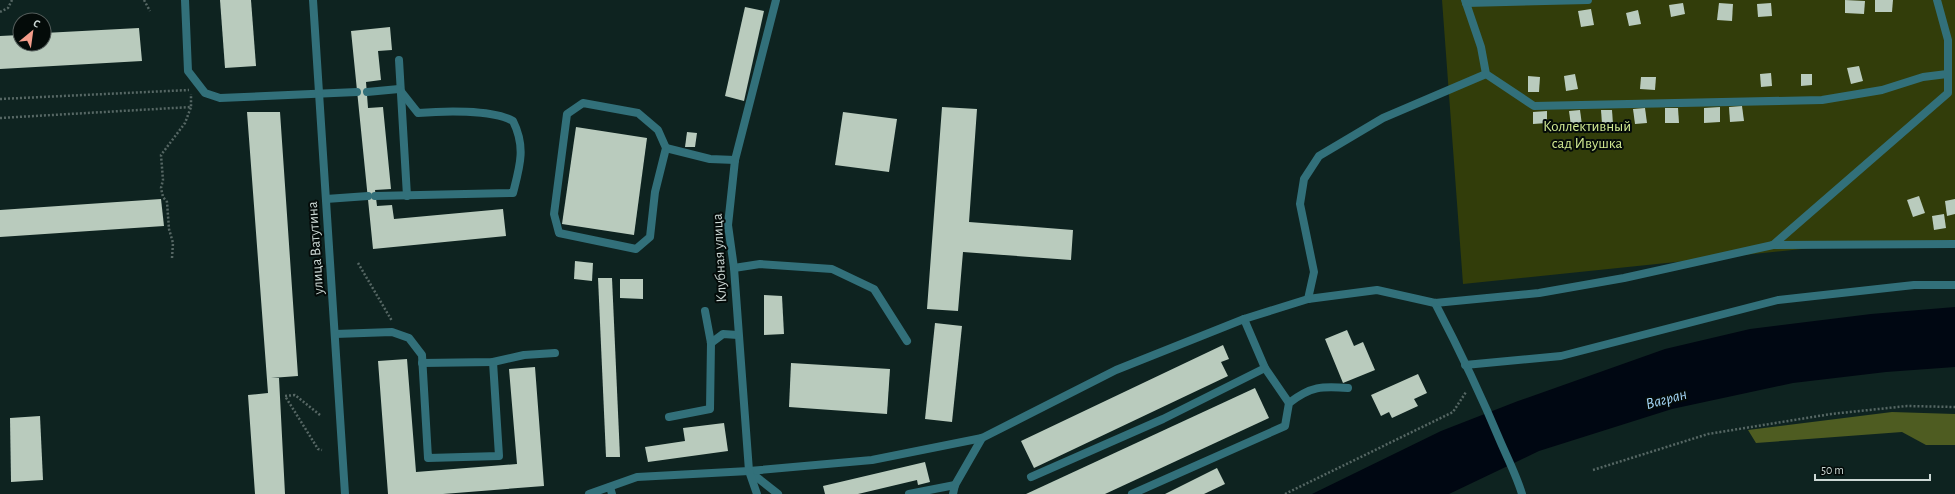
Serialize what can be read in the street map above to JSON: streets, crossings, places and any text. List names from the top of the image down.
{
  "streets": {
    "street": ["улица Ватутина", "Клубная улица"]
  },
  "water": ["Вагран"],
  "parks": ["Коллективный сад Ивушка"],
  "scale_bar": "50 m",
  "north": "top right"
}
